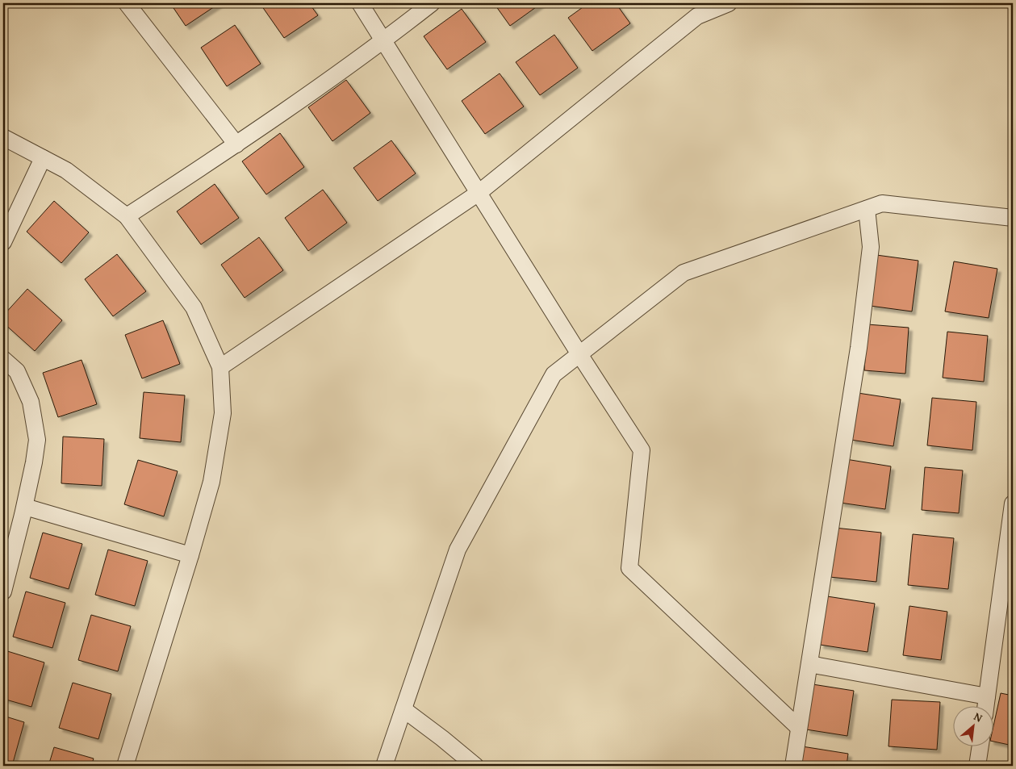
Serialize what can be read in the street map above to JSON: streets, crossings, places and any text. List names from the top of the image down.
{
  "north": "top right"
}
